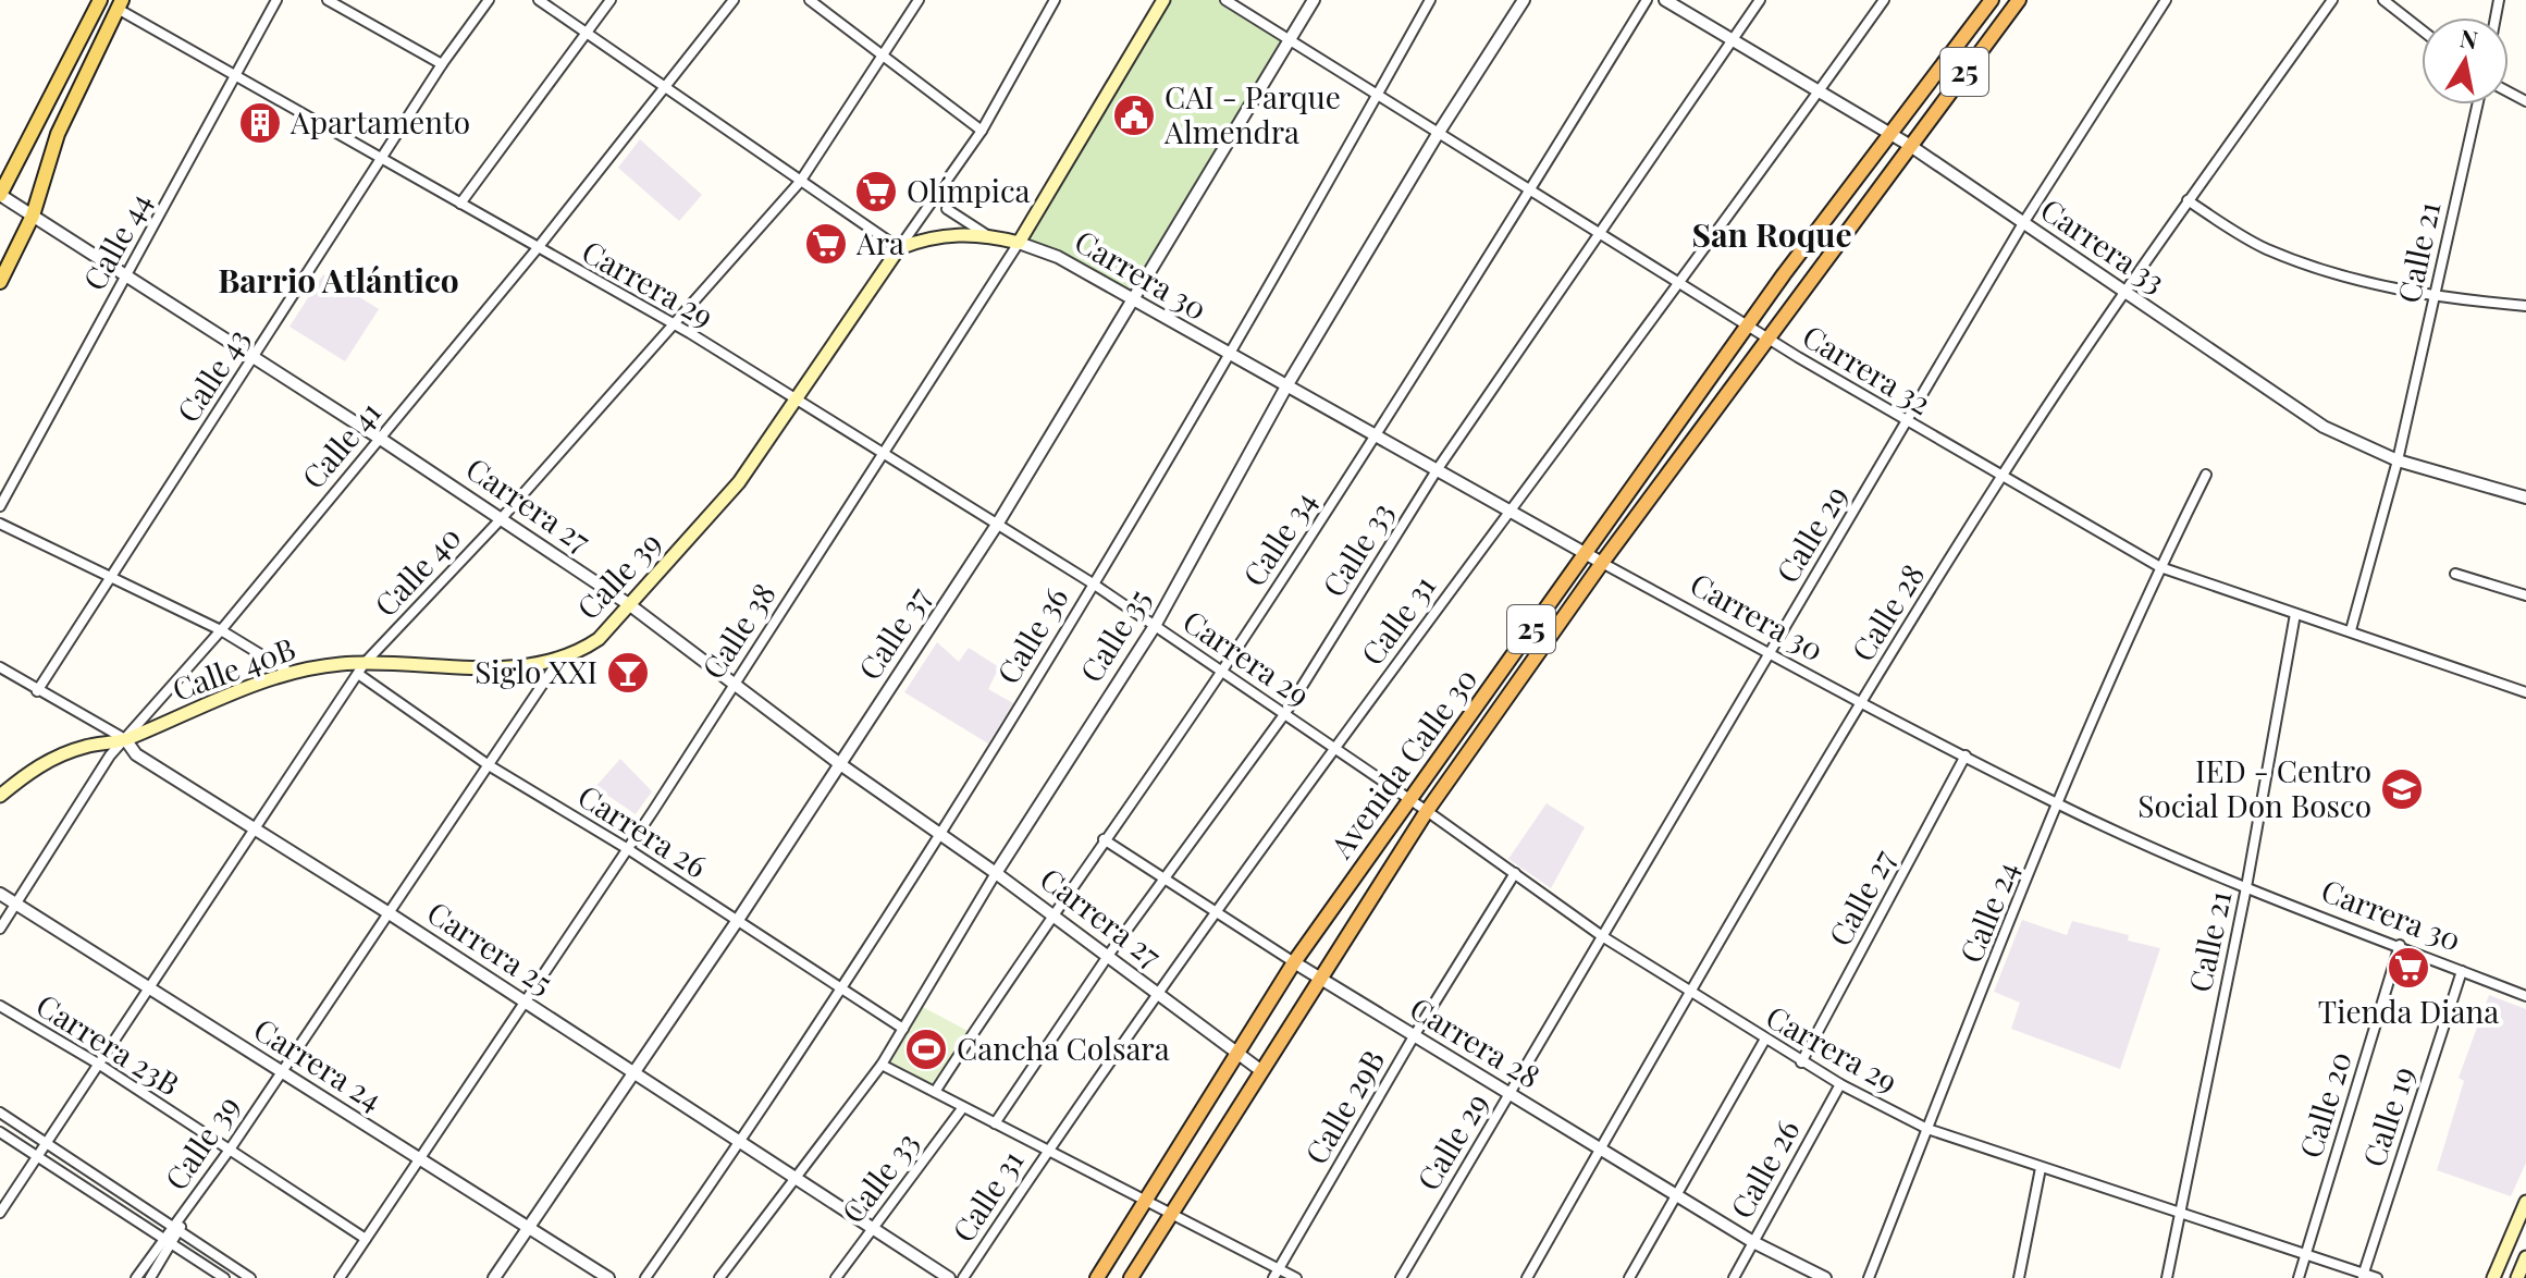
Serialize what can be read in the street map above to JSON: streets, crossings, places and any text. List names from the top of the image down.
{
  "streets": {
    "highway": ["25", "Avenida Calle 30"],
    "main road": [
      "Carrera 30",
      "Calle 39",
      "Calle 38",
      "Calle 40B"
    ],
    "street": [
      "Calle 44",
      "Carrera 33",
      "Calle 21",
      "Carrera 29",
      "Carrera 32",
      "Calle 43",
      "Calle 41",
      "Carrera 27",
      "Calle 29",
      "Calle 34",
      "Calle 33",
      "Calle 40",
      "Calle 28",
      "Calle 31",
      "Calle 37",
      "Calle 36",
      "Calle 35",
      "Carrera 26",
      "Calle 27",
      "Calle 24",
      "Carrera 25",
      "Carrera 28",
      "Carrera 23B",
      "Carrera 24",
      "Calle 20",
      "Calle 29B",
      "Calle 19",
      "Calle 26"
    ]
  },
  "crossings": [
    ["Calle 44", "Carrera 29"],
    ["Calle 44", "Carrera 27"],
    ["Carrera 33", "Calle 21"],
    ["Carrera 33", "Calle 29"],
    ["Carrera 33", "Calle 33"],
    ["Carrera 33", "Calle 28"],
    ["Carrera 33", "Calle 31"],
    ["Carrera 33", "Avenida Calle 30"],
    ["Calle 21", "Carrera 30"],
    ["Calle 21", "Carrera 29"],
    ["Calle 21", "Carrera 32"],
    ["Carrera 30", "Calle 29"],
    ["Carrera 30", "Calle 34"],
    ["Carrera 30", "Calle 33"],
    ["Carrera 30", "Calle 39"],
    ["Carrera 30", "Calle 28"],
    ["Carrera 30", "Calle 31"],
    ["Carrera 30", "Calle 38"],
    ["Carrera 30", "Calle 37"],
    ["Carrera 30", "Calle 36"],
    ["Carrera 30", "Calle 35"],
    ["Carrera 30", "Avenida Calle 30"],
    ["Carrera 30", "Calle 27"],
    ["Carrera 30", "Calle 24"],
    ["Carrera 30", "Calle 20"],
    ["Carrera 30", "Calle 19"],
    ["Carrera 29", "Calle 43"],
    ["Carrera 29", "Calle 41"],
    ["Carrera 29", "Calle 29"],
    ["Carrera 29", "Calle 34"],
    ["Carrera 29", "Calle 33"],
    ["Carrera 29", "Calle 40"],
    ["Carrera 29", "Calle 39"],
    ["Carrera 29", "Calle 28"],
    ["Carrera 29", "Calle 31"],
    ["Carrera 29", "Calle 38"],
    ["Carrera 29", "Calle 37"],
    ["Carrera 29", "Calle 36"],
    ["Carrera 29", "Calle 35"],
    ["Carrera 29", "Avenida Calle 30"],
    ["Carrera 29", "Calle 27"],
    ["Carrera 29", "Calle 24"],
    ["Carrera 29", "Calle 20"],
    ["Carrera 29", "Calle 29B"],
    ["Carrera 29", "Calle 19"],
    ["Carrera 29", "Calle 26"],
    ["Carrera 32", "Calle 29"],
    ["Carrera 32", "Calle 34"],
    ["Carrera 32", "Calle 33"],
    ["Carrera 32", "Calle 28"],
    ["Carrera 32", "Calle 31"],
    ["Carrera 32", "Calle 37"],
    ["Carrera 32", "Calle 36"],
    ["Carrera 32", "Calle 35"],
    ["Carrera 32", "Avenida Calle 30"],
    ["Carrera 32", "Calle 24"],
    ["Calle 43", "Carrera 27"],
    ["Calle 43", "Carrera 25"],
    ["Calle 41", "Carrera 27"],
    ["Calle 41", "Calle 40B"],
    ["Calle 41", "Carrera 25"],
    ["Calle 41", "Carrera 24"],
    ["Carrera 27", "Calle 34"],
    ["Carrera 27", "Calle 33"],
    ["Carrera 27", "Calle 40"],
    ["Carrera 27", "Calle 39"],
    ["Carrera 27", "Calle 31"],
    ["Carrera 27", "Calle 38"],
    ["Carrera 27", "Calle 37"],
    ["Carrera 27", "Calle 36"],
    ["Carrera 27", "Calle 35"],
    ["Carrera 27", "Avenida Calle 30"],
    ["Calle 29", "Carrera 28"],
    ["Calle 34", "Carrera 28"],
    ["Calle 33", "Carrera 25"],
    ["Calle 33", "Carrera 28"],
    ["Calle 40", "Calle 40B"],
    ["Calle 40", "Carrera 26"],
    ["Calle 40", "Carrera 25"],
    ["Calle 40", "Carrera 23B"],
    ["Calle 40", "Carrera 24"],
    ["Calle 39", "Calle 40B"],
    ["Calle 39", "Carrera 26"],
    ["Calle 39", "Carrera 25"],
    ["Calle 39", "Carrera 23B"],
    ["Calle 39", "Carrera 24"],
    ["Calle 28", "Carrera 28"],
    ["Calle 31", "Carrera 28"],
    ["Calle 38", "Carrera 26"],
    ["Calle 38", "Carrera 25"],
    ["Calle 38", "Carrera 23B"],
    ["Calle 38", "Carrera 24"],
    ["Calle 37", "Carrera 26"],
    ["Calle 37", "Carrera 25"],
    ["Calle 37", "Carrera 24"],
    ["Calle 36", "Carrera 26"],
    ["Calle 36", "Carrera 25"],
    ["Calle 35", "Carrera 26"],
    ["Calle 35", "Carrera 25"],
    ["Calle 40B", "Carrera 26"],
    ["Calle 40B", "Carrera 25"],
    ["Avenida Calle 30", "Carrera 28"],
    ["Carrera 28", "Calle 29B"],
    ["Carrera 28", "Calle 26"]
  ],
  "districts": ["San Roque", "Barrio Atlántico"],
  "places": {
    "public building": ["CAI - Parque Almendra"],
    "building": ["Apartamento"],
    "supermarket": ["Olímpica", "Ara", "Tienda Diana"],
    "bar": ["Siglo XXI"],
    "school or university": ["IED - Centro Social Don Bosco"],
    "sports": ["Cancha Colsara"]
  },
  "north": "top"
}
